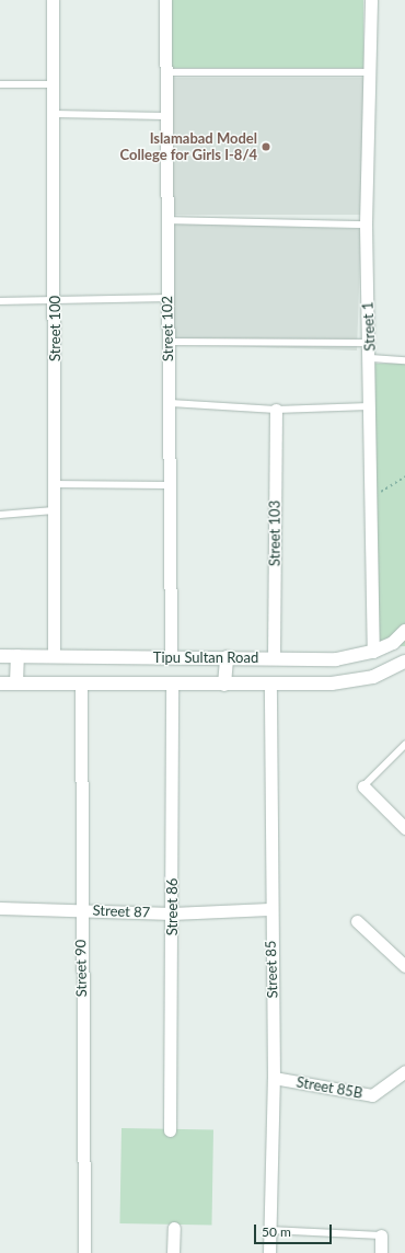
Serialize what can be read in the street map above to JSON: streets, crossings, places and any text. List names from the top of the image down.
{
  "streets": {
    "street": [
      "Street 1",
      "Street 100",
      "Street 102",
      "Street 103",
      "Tipu Sultan Road",
      "Street 86",
      "Street 87",
      "Street 90",
      "Street 85",
      "Street 85B"
    ]
  },
  "crossings": [
    ["Street 1", "Tipu Sultan Road"],
    ["Street 100", "Tipu Sultan Road"],
    ["Street 102", "Tipu Sultan Road"],
    ["Street 103", "Tipu Sultan Road"],
    ["Tipu Sultan Road", "Street 86"],
    ["Tipu Sultan Road", "Street 90"],
    ["Tipu Sultan Road", "Street 85"],
    ["Street 86", "Street 87"],
    ["Street 87", "Street 90"],
    ["Street 87", "Street 85"],
    ["Street 85", "Street 85B"]
  ],
  "places": ["Islamabad Model College for Girls I-8/4"],
  "scale_bar": "50 m"
}
